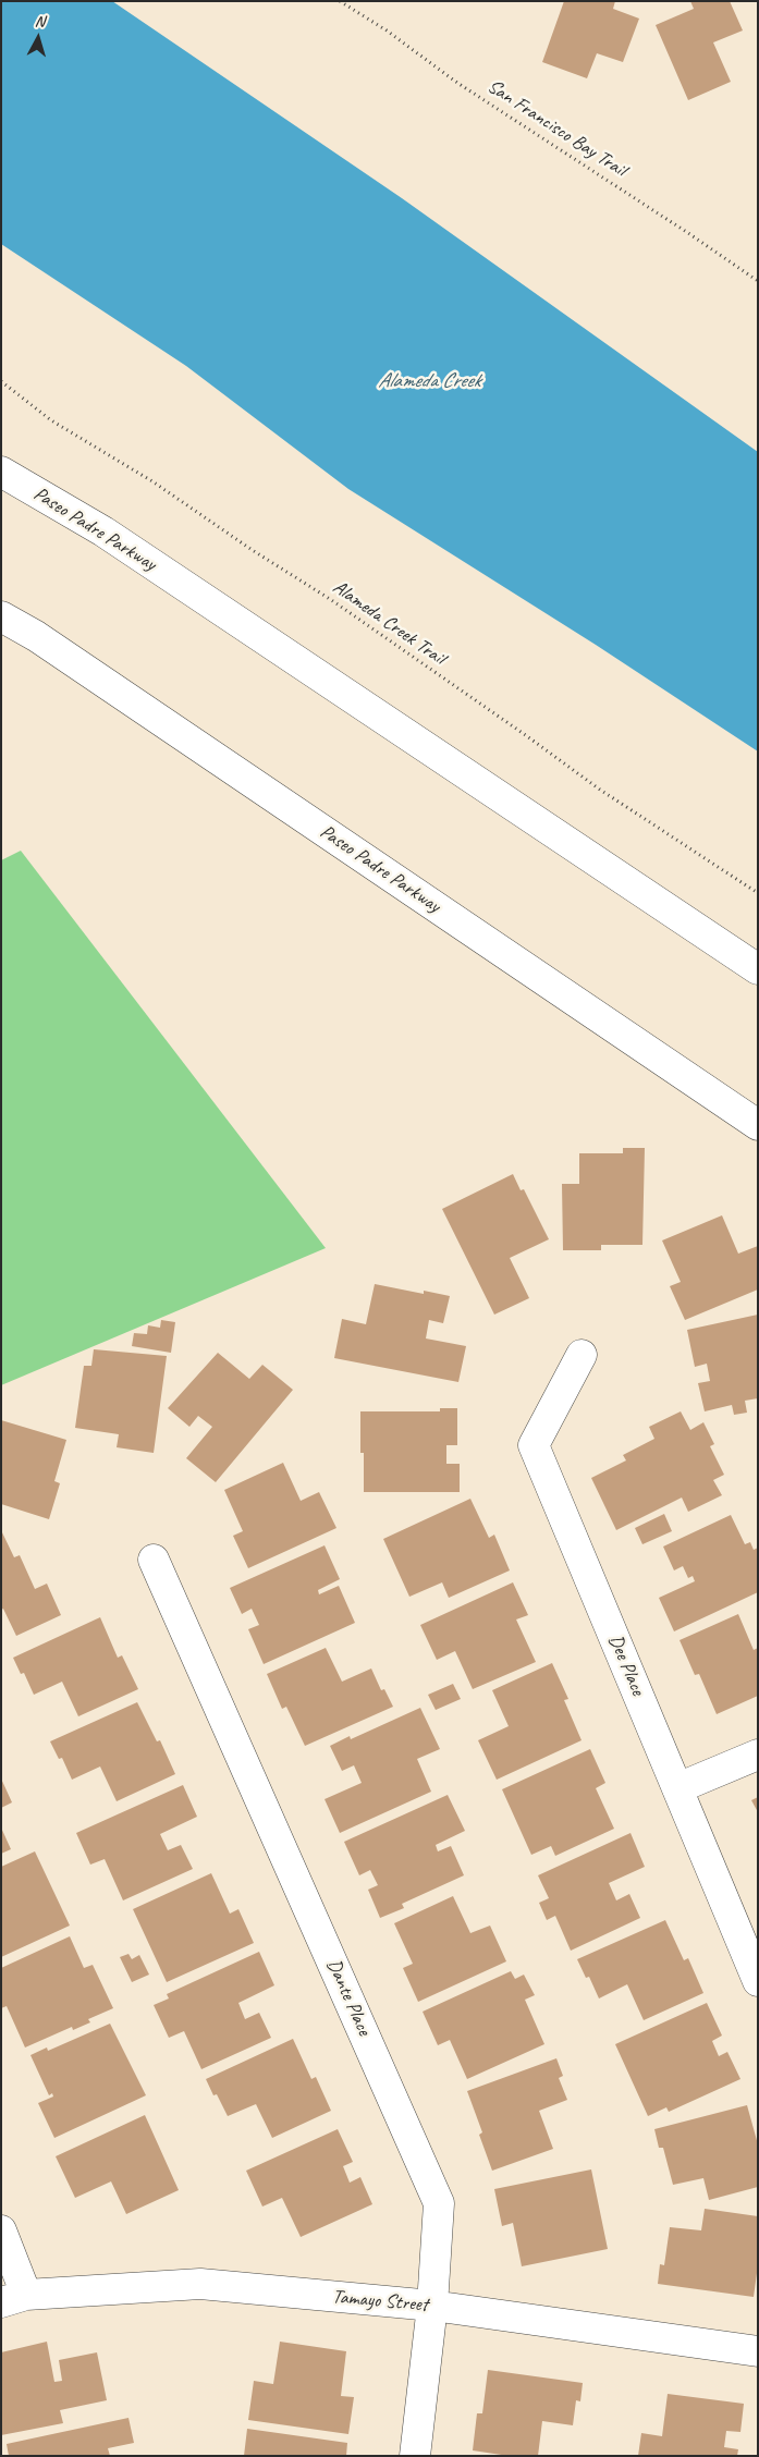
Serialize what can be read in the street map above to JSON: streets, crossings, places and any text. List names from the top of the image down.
{
  "streets": {
    "street": [
      "Paseo Padre Parkway",
      "Dee Place",
      "Dante Place",
      "Tamayo Street"
    ],
    "path": ["San Francisco Bay Trail", "Alameda Creek Trail"]
  },
  "crossings": [
    ["Dante Place", "Tamayo Street"]
  ],
  "water": ["Alameda Creek"],
  "north": "top"
}
